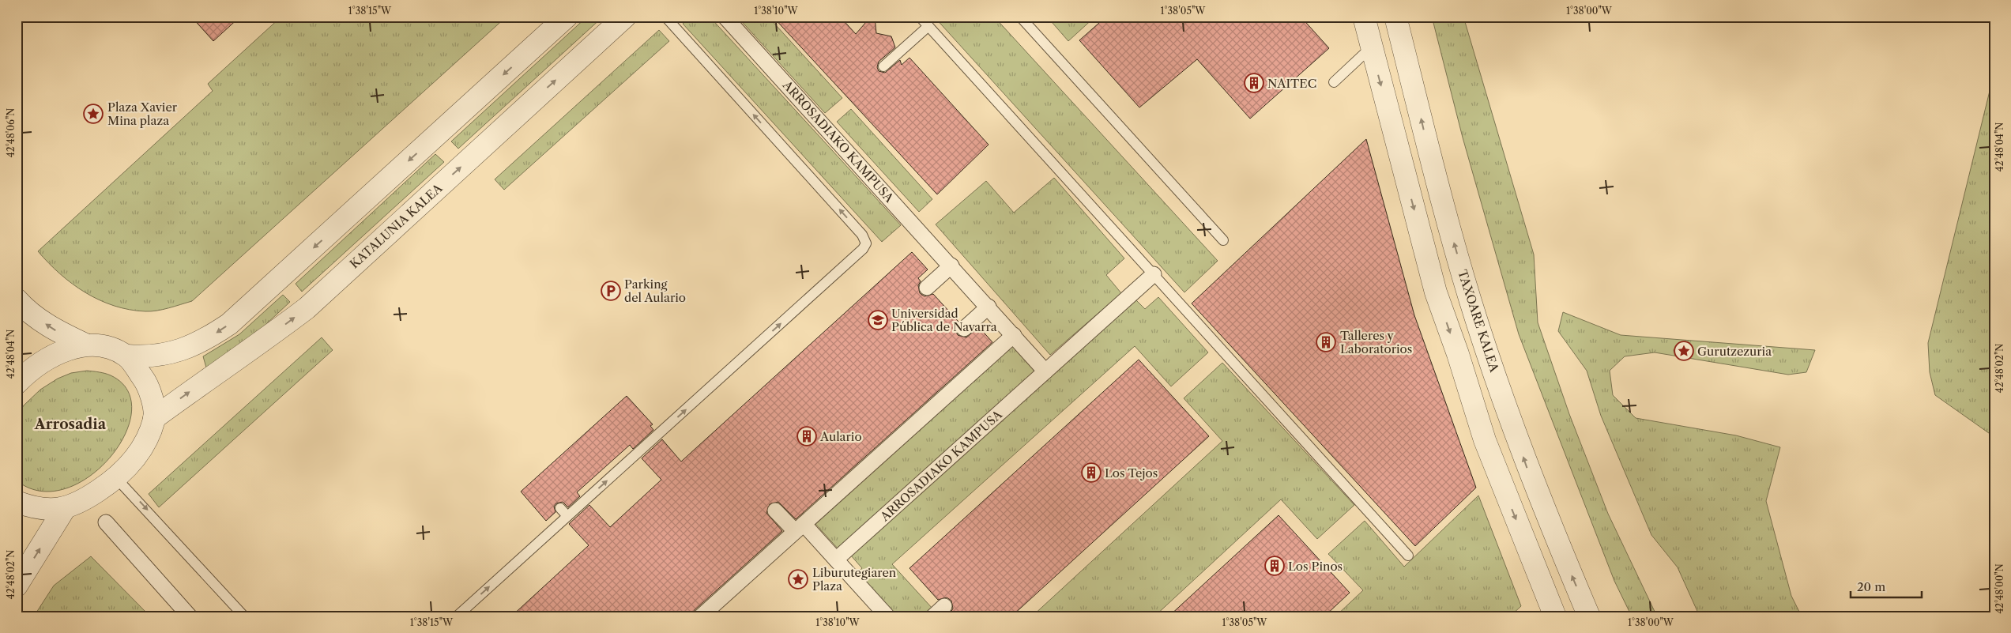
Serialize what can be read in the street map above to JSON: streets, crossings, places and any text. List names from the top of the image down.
{
  "streets": {
    "street": ["ARROSADIAKO KAMPUSA", "KATALUNIA KALEA", "TAXOARE KALEA"]
  },
  "districts": ["Arrosadia"],
  "places": {
    "building": [
      "NAITEC",
      "Talleres y Laboratorios",
      "Aulario",
      "Los Tejos",
      "Los Pinos"
    ],
    "place": ["Plaza Xavier Mina plaza", "Gurutzezuria", "Liburutegiaren Plaza"],
    "parking": ["Parking del Aulario"],
    "school or university": ["Universidad Pública de Navarra"]
  },
  "scale_bar": "20 m",
  "coordinates": [
    "1°38'15\"W",
    "1°38'10\"W",
    "1°38'05\"W",
    "1°38'00\"W",
    "42°48'06\"N",
    "42°48'04\"N",
    "42°48'02\"N",
    "42°48'00\"N"
  ]
}
